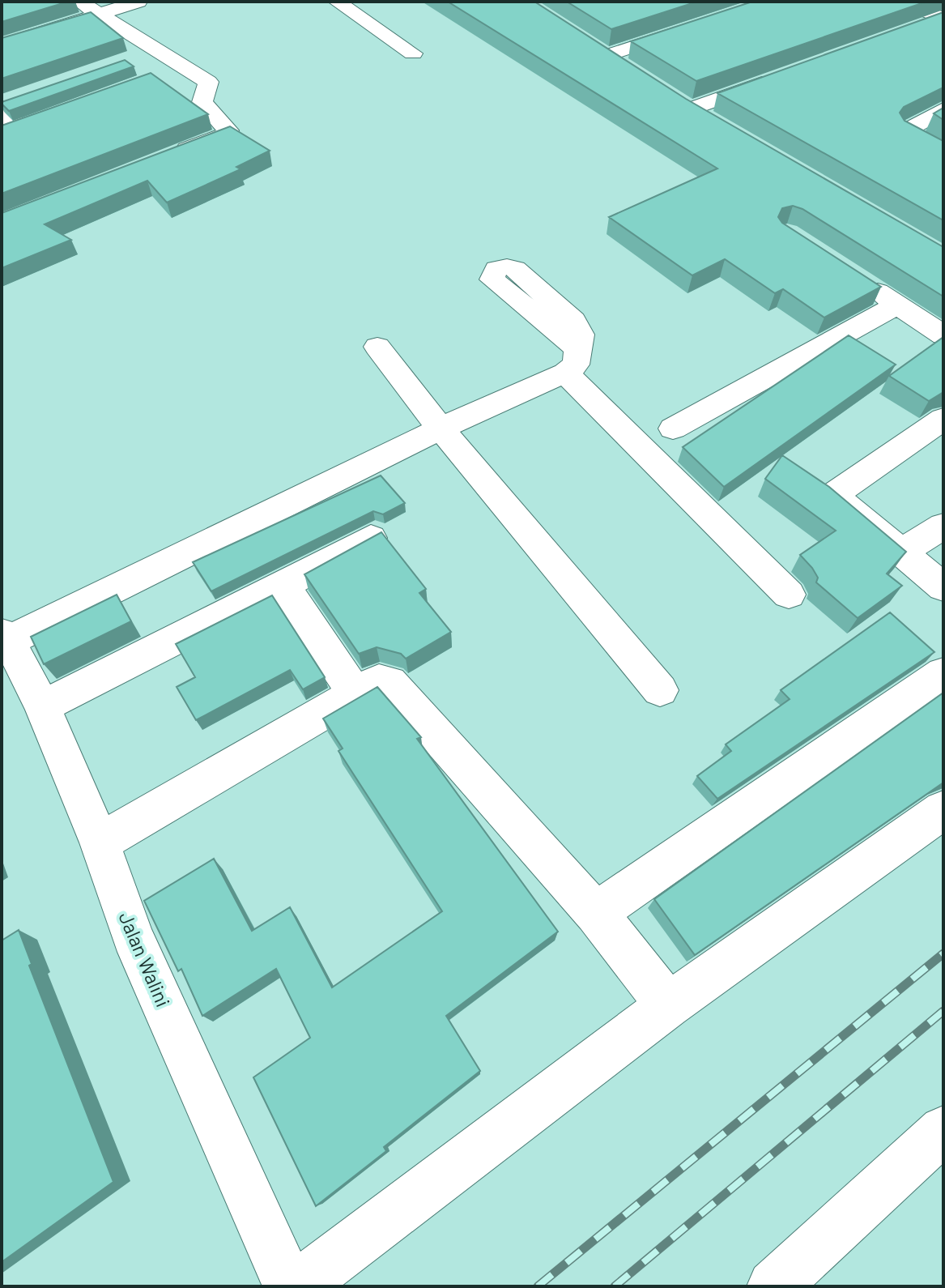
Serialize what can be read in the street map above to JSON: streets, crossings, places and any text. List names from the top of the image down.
{
  "streets": {
    "street": ["Jalan Walini"]
  }
}
